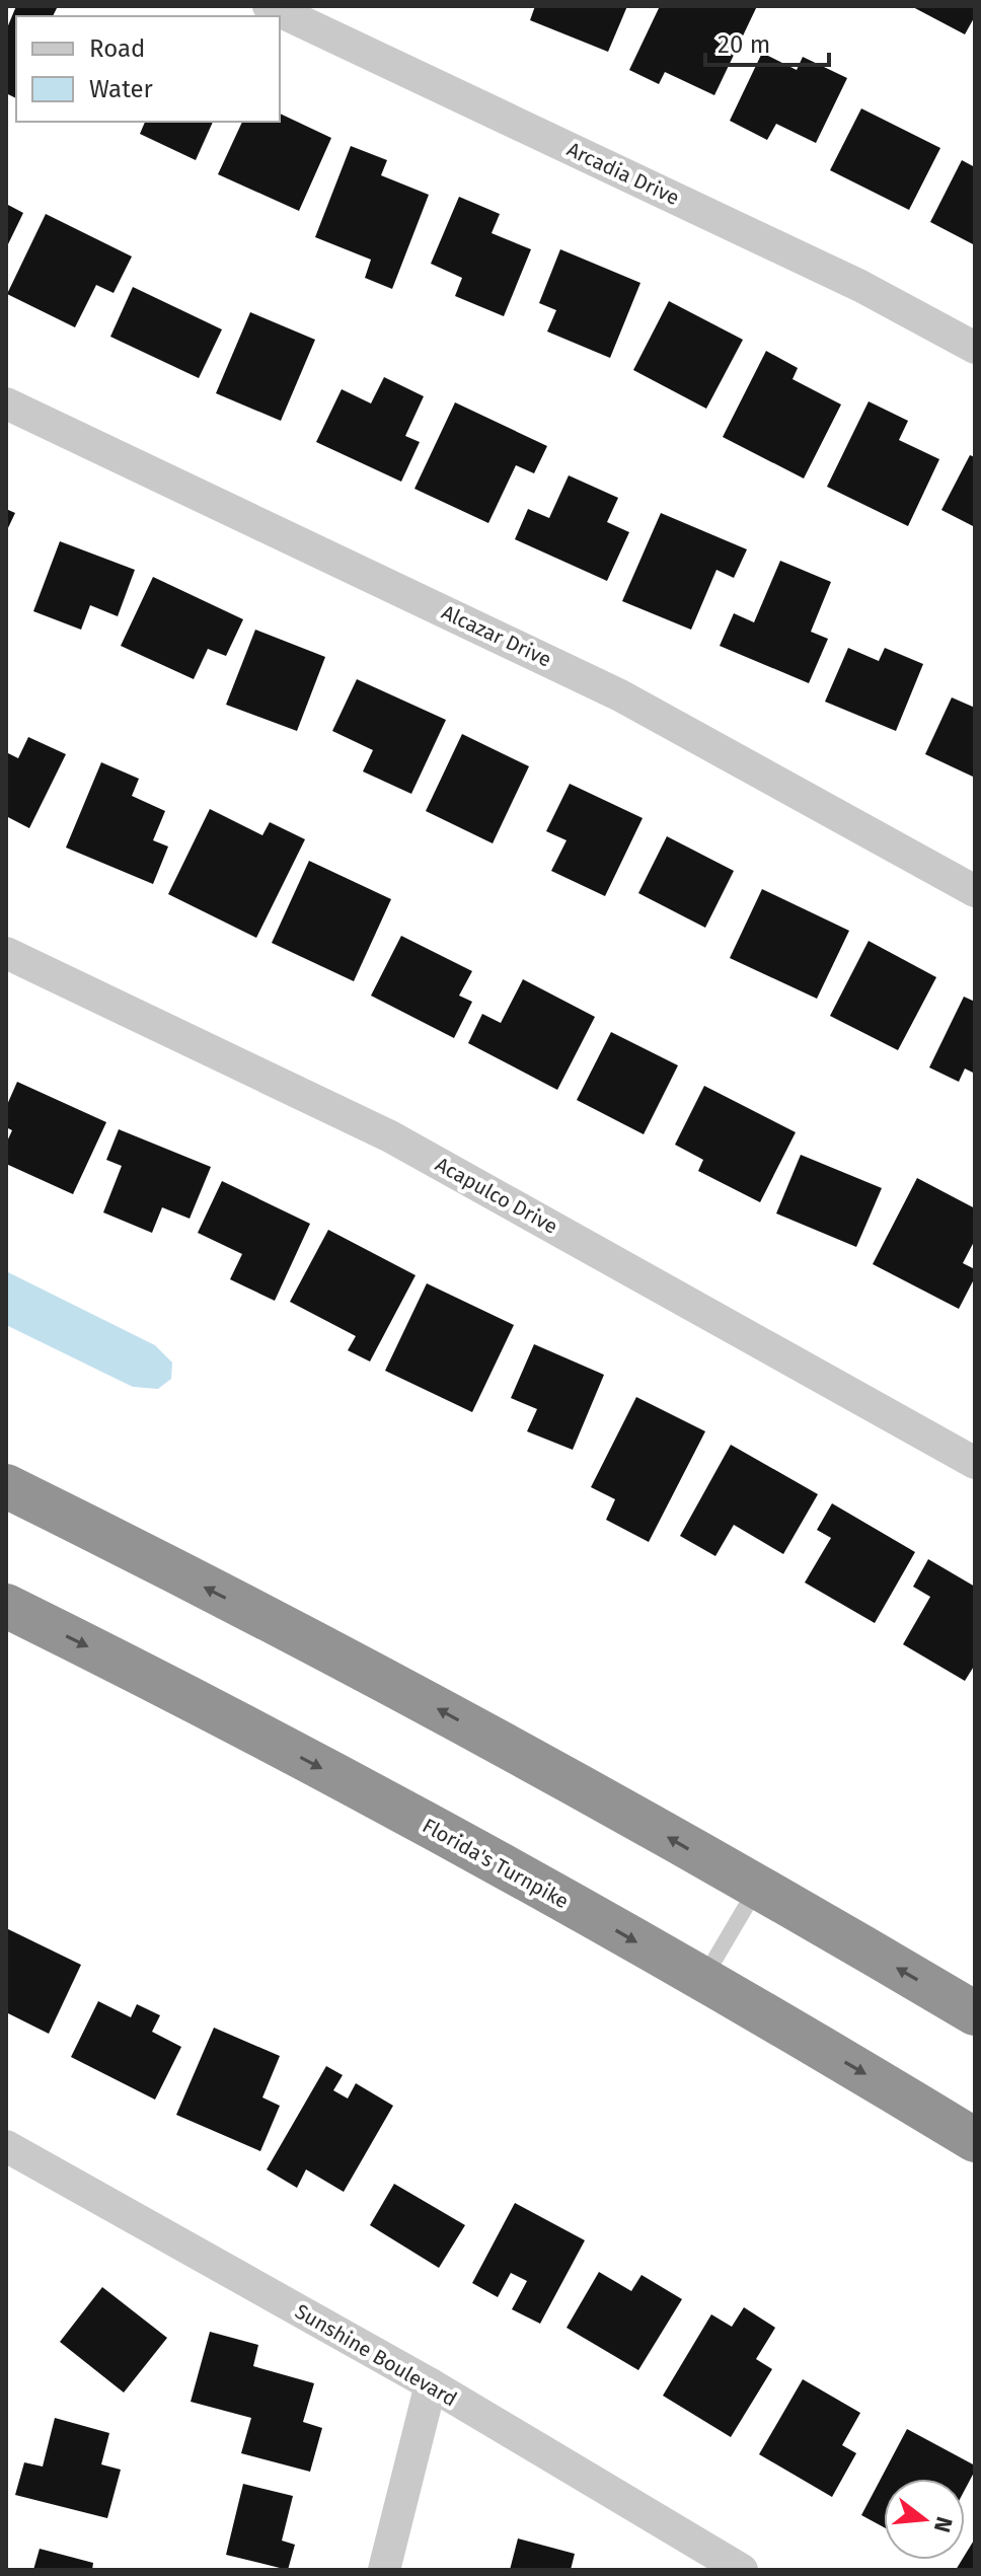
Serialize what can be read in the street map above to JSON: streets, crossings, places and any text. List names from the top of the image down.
{
  "streets": {
    "highway": ["Florida's Turnpike"],
    "street": [
      "Arcadia Drive",
      "Alcazar Drive",
      "Acapulco Drive",
      "Sunshine Boulevard"
    ]
  },
  "legend": ["Road", "Water"],
  "scale_bar": "20 m",
  "north": "right"
}
